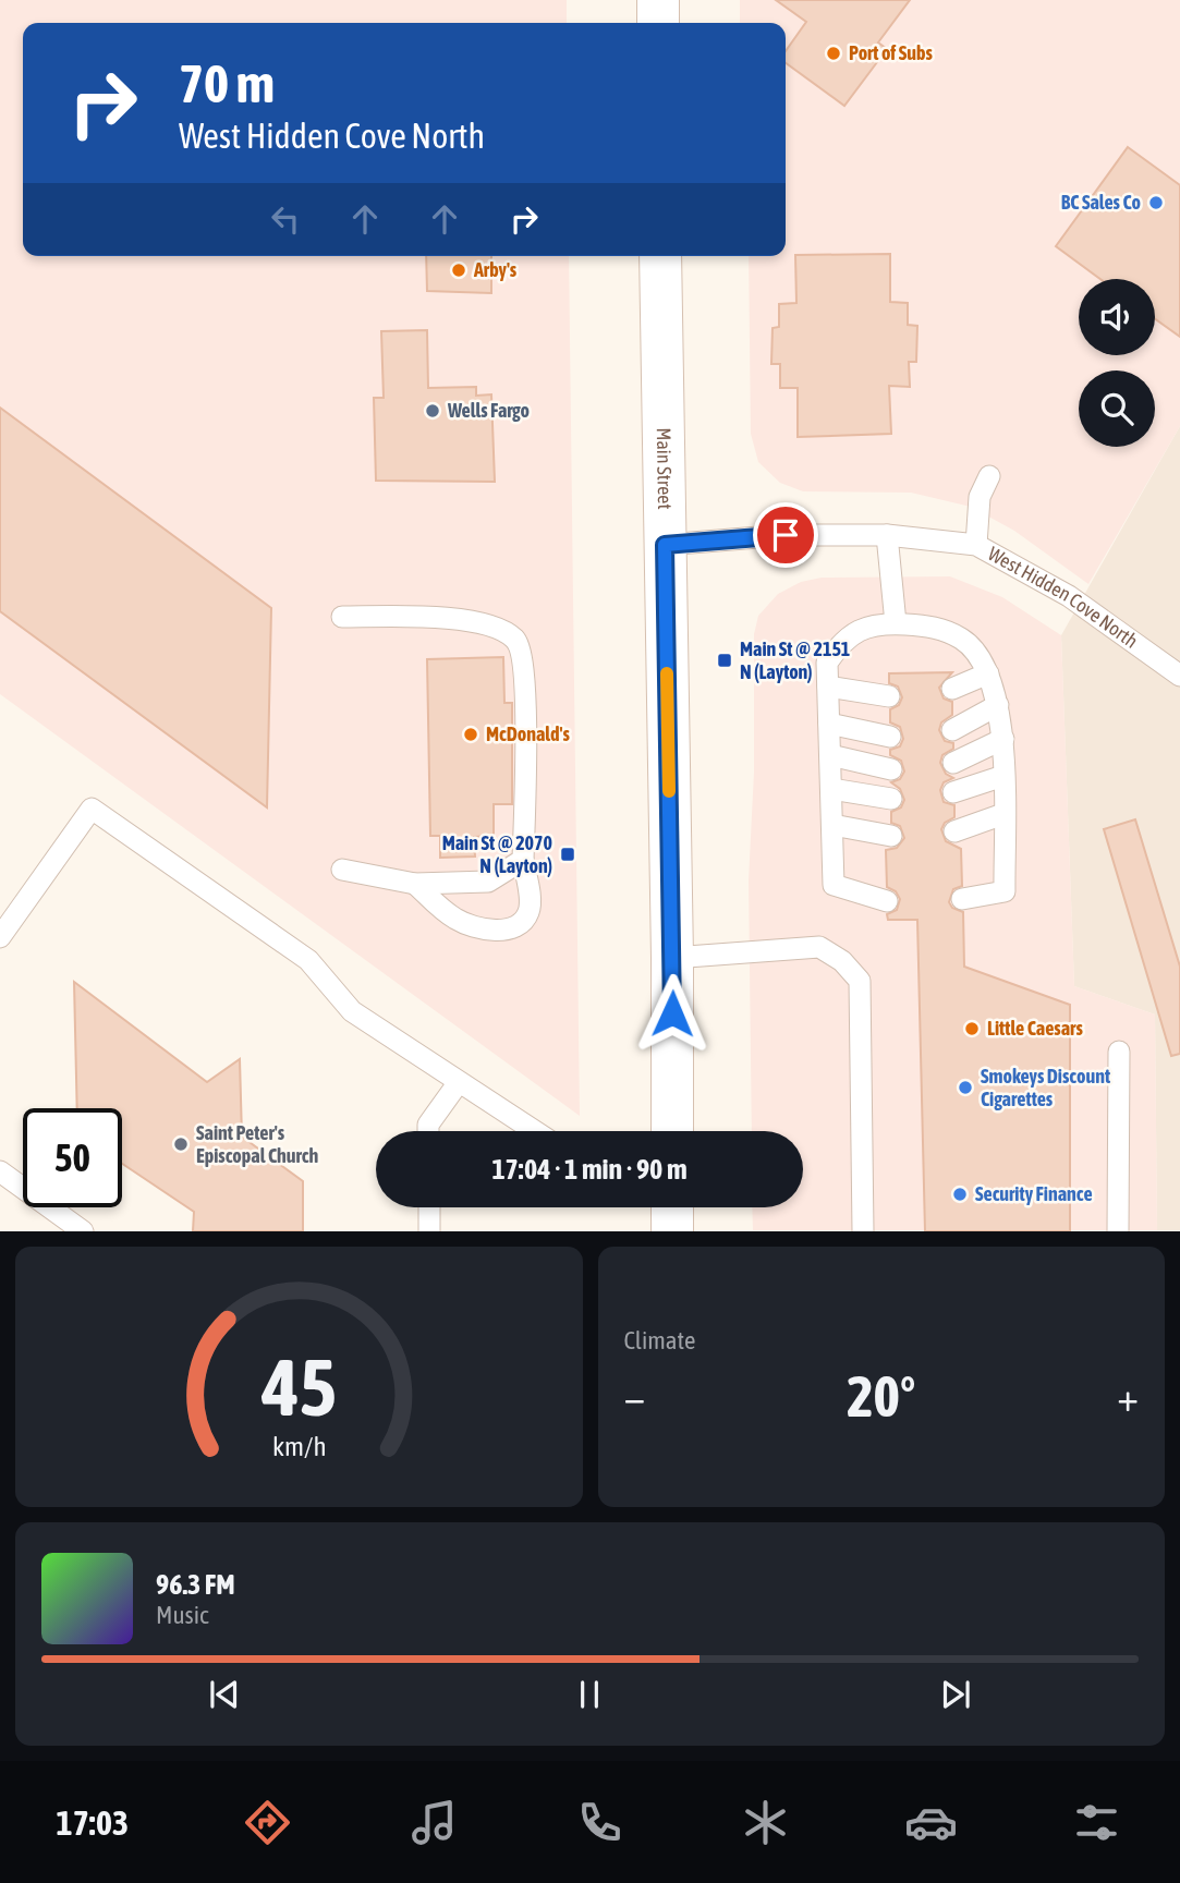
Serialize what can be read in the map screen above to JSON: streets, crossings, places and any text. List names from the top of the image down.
{
  "streets": {
    "main road": ["Main Street"],
    "lane": ["West Hidden Cove North"]
  },
  "crossings": [
    ["Main Street", "West Hidden Cove North"]
  ],
  "places": {
    "other": [
      "Port of Subs",
      "BC Sales Co",
      "Arby's",
      "Wells Fargo",
      "McDonald's",
      "Little Caesars",
      "Smokeys Discount Cigarettes",
      "Saint Peter's Episcopal Church",
      "Security Finance"
    ],
    "transit": ["Main St @ 2151 N (Layton)", "Main St @ 2070 N (Layton)"]
  },
  "page": {
    "turn": ["70 m", "West Hidden Cove North"],
    "limit": "50",
    "trip": "17:04 · 1 min · 90 m",
    "tile": "Climate",
    "heat": ["−", "20°", "+"],
    "song": ["96.3 FM", "Music"],
    "tabs": "17:03",
    "gauge": ["45", "km/h"]
  }
}
